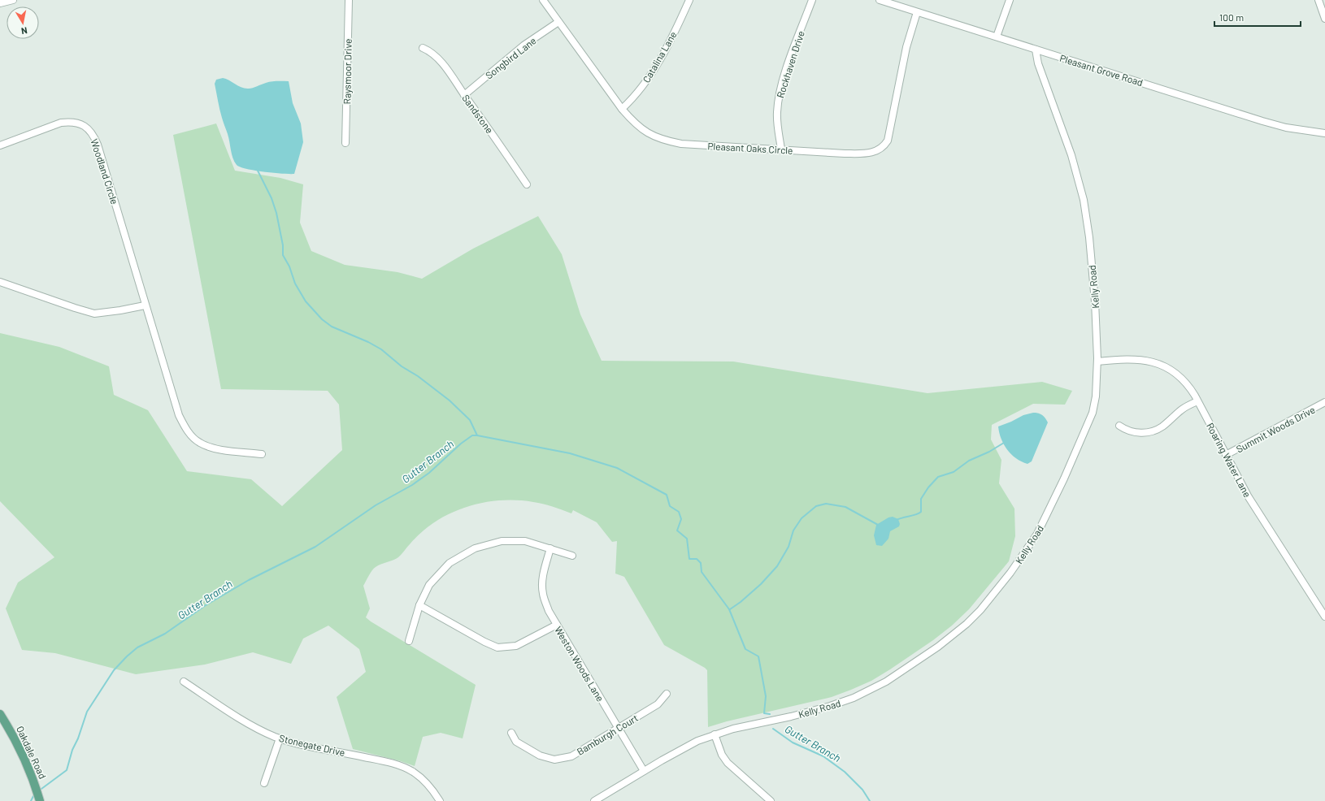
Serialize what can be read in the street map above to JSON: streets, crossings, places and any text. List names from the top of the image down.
{
  "streets": {
    "main road": ["Oakdale Road"],
    "street": [
      "Catalina Lane",
      "Songbird Lane",
      "Rockhaven Drive",
      "Pleasant Grove Road",
      "Raysmoor Drive",
      "Sandstone",
      "Pleasant Oaks Circle",
      "Woodland Circle",
      "Kelly Road",
      "Summit Woods Drive",
      "Roaring Water Lane",
      "Weston Woods Lane",
      "Bamburgh Court",
      "Stonegate Drive"
    ]
  },
  "crossings": [
    ["Catalina Lane", "Pleasant Oaks Circle"],
    ["Songbird Lane", "Sandstone"],
    ["Songbird Lane", "Pleasant Oaks Circle"],
    ["Rockhaven Drive", "Pleasant Oaks Circle"],
    ["Pleasant Grove Road", "Pleasant Oaks Circle"],
    ["Pleasant Grove Road", "Kelly Road"],
    ["Kelly Road", "Roaring Water Lane"],
    ["Kelly Road", "Weston Woods Lane"],
    ["Summit Woods Drive", "Roaring Water Lane"],
    ["Weston Woods Lane", "Bamburgh Court"]
  ],
  "water": ["Gutter Branch"],
  "scale_bar": "100 m",
  "north": "bottom"
}
